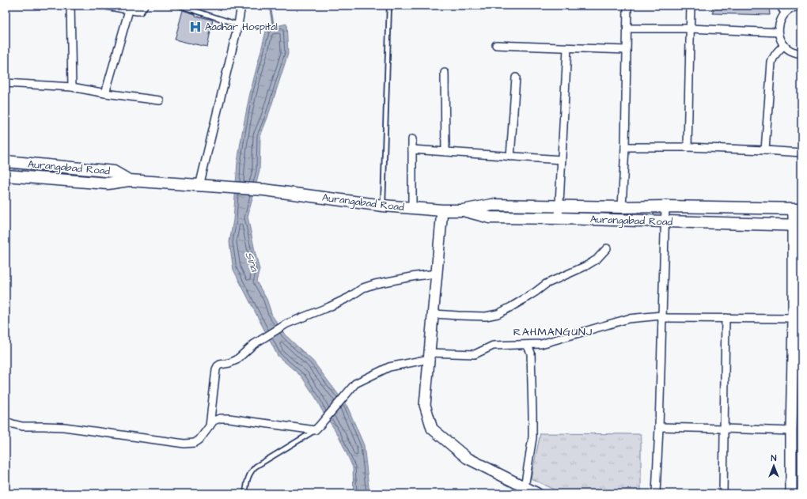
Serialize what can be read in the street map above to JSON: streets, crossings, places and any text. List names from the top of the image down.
{
  "streets": {
    "main road": ["Aurangabad Road"]
  },
  "districts": ["RAHMANGUNJ"],
  "water": ["Sina"],
  "places": {
    "hospital": ["Aadhar Hospital"]
  },
  "north": "top"
}
